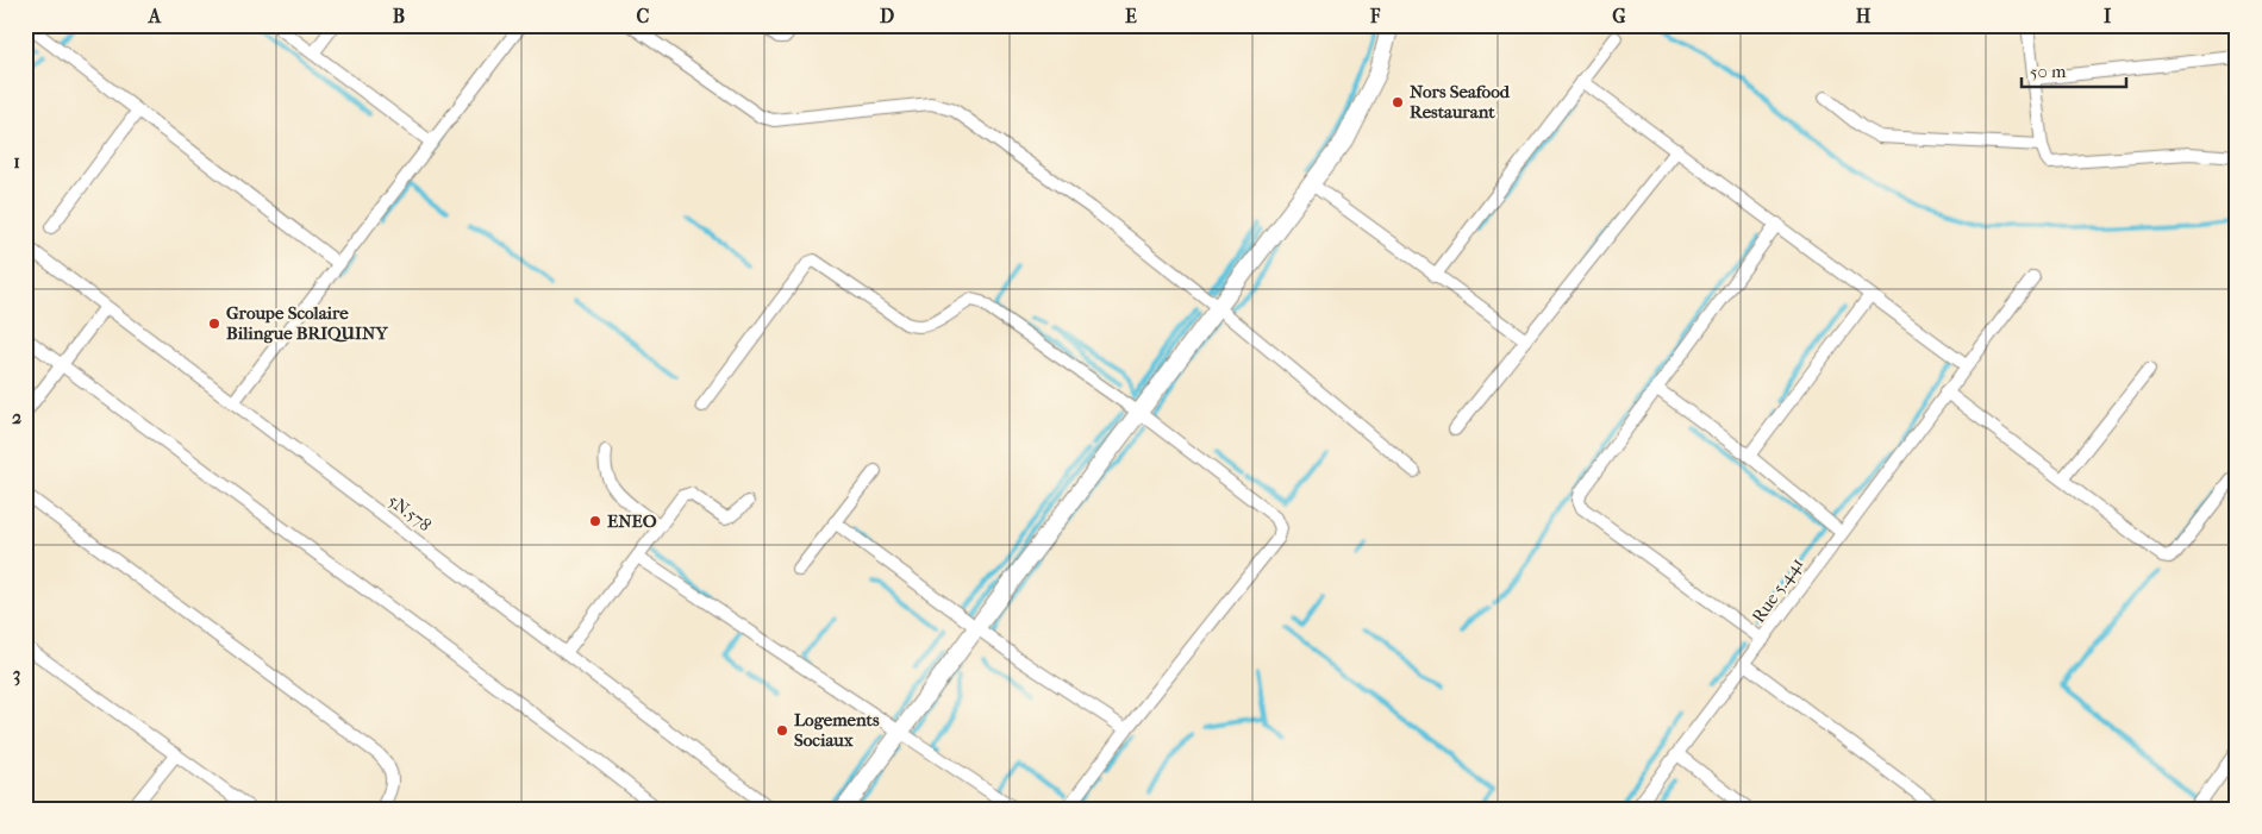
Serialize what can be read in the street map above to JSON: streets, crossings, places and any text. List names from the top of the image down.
{
  "streets": {
    "street": ["5N.578", "Rue 5.441"]
  },
  "places": [
    "Nors Seafood Restaurant",
    "Groupe Scolaire Bilingue BRIQUINY",
    "ENEO",
    "Logements Sociaux"
  ],
  "scale_bar": "50 m",
  "grid": {
    "columns": [
      "A",
      "B",
      "C",
      "D",
      "E",
      "F",
      "G",
      "H",
      "I"
    ],
    "rows": ["1", "2", "3"]
  }
}
